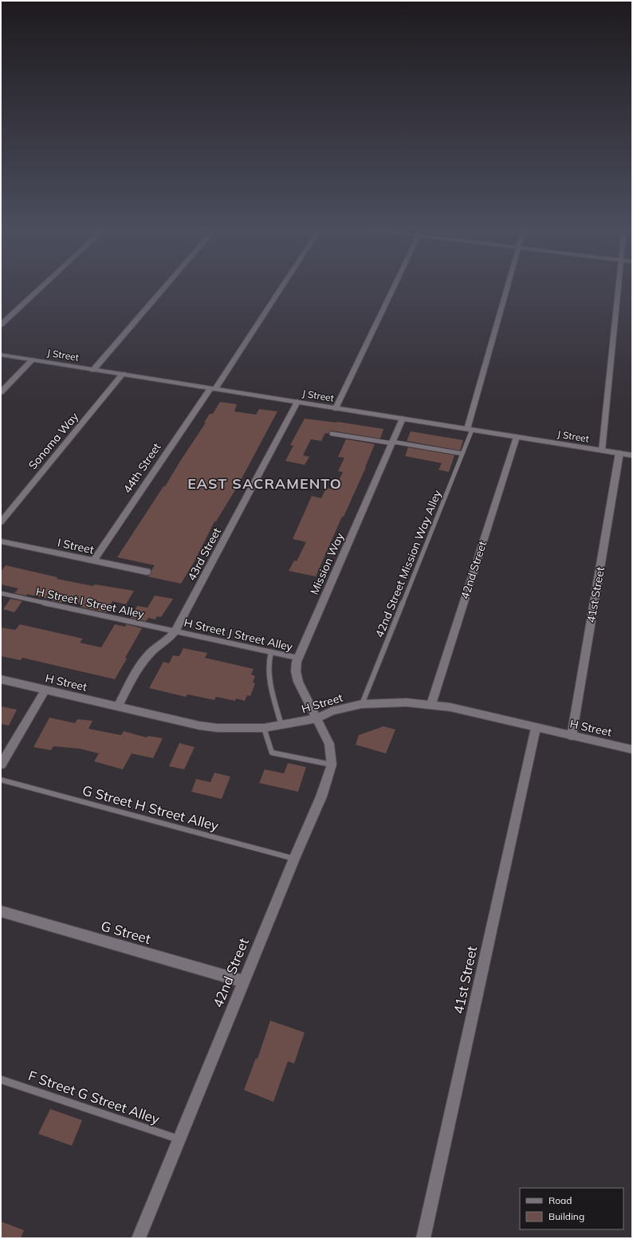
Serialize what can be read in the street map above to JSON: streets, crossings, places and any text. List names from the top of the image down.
{
  "streets": {
    "street": [
      "J Street",
      "Sonoma Way",
      "44th Street",
      "I Street",
      "43rd Street",
      "Mission Way",
      "42nd Street",
      "41st Street",
      "H Street",
      "G Street"
    ],
    "lane": [
      "42nd Street Mission Way Alley",
      "H Street I Street Alley",
      "H Street J Street Alley",
      "G Street H Street Alley",
      "F Street G Street Alley"
    ]
  },
  "crossings": [
    ["J Street", "Sonoma Way"],
    ["J Street", "44th Street"],
    ["J Street", "43rd Street"],
    ["J Street", "Mission Way"],
    ["J Street", "42nd Street Mission Way Alley"],
    ["J Street", "42nd Street"],
    ["J Street", "41st Street"],
    ["44th Street", "I Street"],
    ["43rd Street", "H Street I Street Alley"],
    ["43rd Street", "H Street J Street Alley"],
    ["43rd Street", "H Street"],
    ["Mission Way", "42nd Street"],
    ["Mission Way", "H Street J Street Alley"],
    ["Mission Way", "H Street"],
    ["42nd Street Mission Way Alley", "H Street"],
    ["42nd Street", "H Street"],
    ["42nd Street", "G Street H Street Alley"],
    ["42nd Street", "G Street"],
    ["42nd Street", "F Street G Street Alley"],
    ["41st Street", "H Street"],
    ["H Street I Street Alley", "H Street J Street Alley"]
  ],
  "districts": ["EAST SACRAMENTO"],
  "legend": ["Road", "Building"]
}
